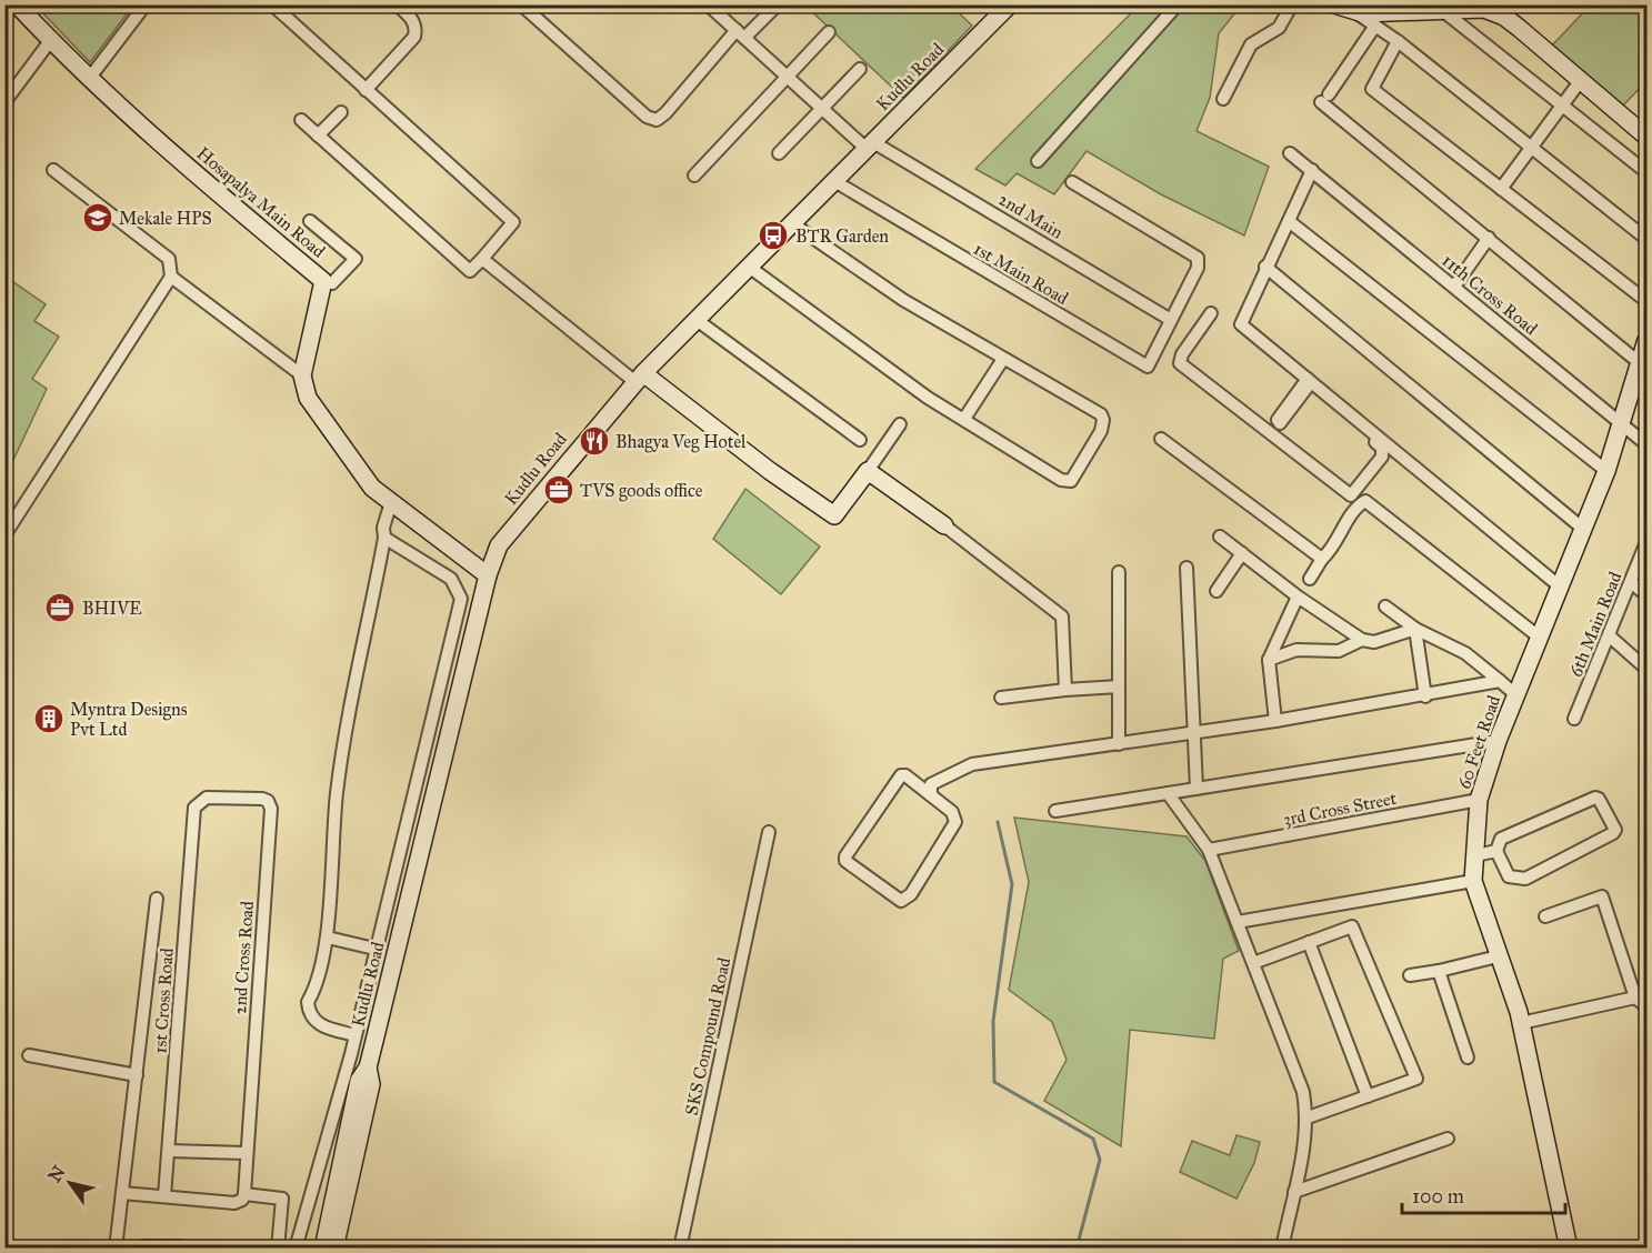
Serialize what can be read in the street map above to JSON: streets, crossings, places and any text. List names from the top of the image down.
{
  "streets": {
    "street": [
      "Kudlu Road",
      "Hosapalya Main Road",
      "2nd Main",
      "1st Main Road",
      "11th Cross Road",
      "6th Main Road",
      "60 Feet Road",
      "3rd Cross Street",
      "2nd Cross Road",
      "1st Cross Road",
      "SKS Compound Road"
    ]
  },
  "crossings": [
    ["Kudlu Road", "2nd Main"],
    ["Kudlu Road", "1st Main Road"],
    ["2nd Main", "1st Main Road"],
    ["11th Cross Road", "60 Feet Road"],
    ["60 Feet Road", "3rd Cross Street"],
    ["2nd Cross Road", "1st Cross Road"]
  ],
  "places": {
    "school or university": ["Mekale HPS"],
    "bus stop": ["BTR Garden"],
    "restaurant": ["Bhagya Veg Hotel"],
    "office": ["TVS goods office", "BHIVE"],
    "building": ["Myntra Designs Pvt Ltd"]
  },
  "scale_bar": "100 m",
  "north": "top left"
}
